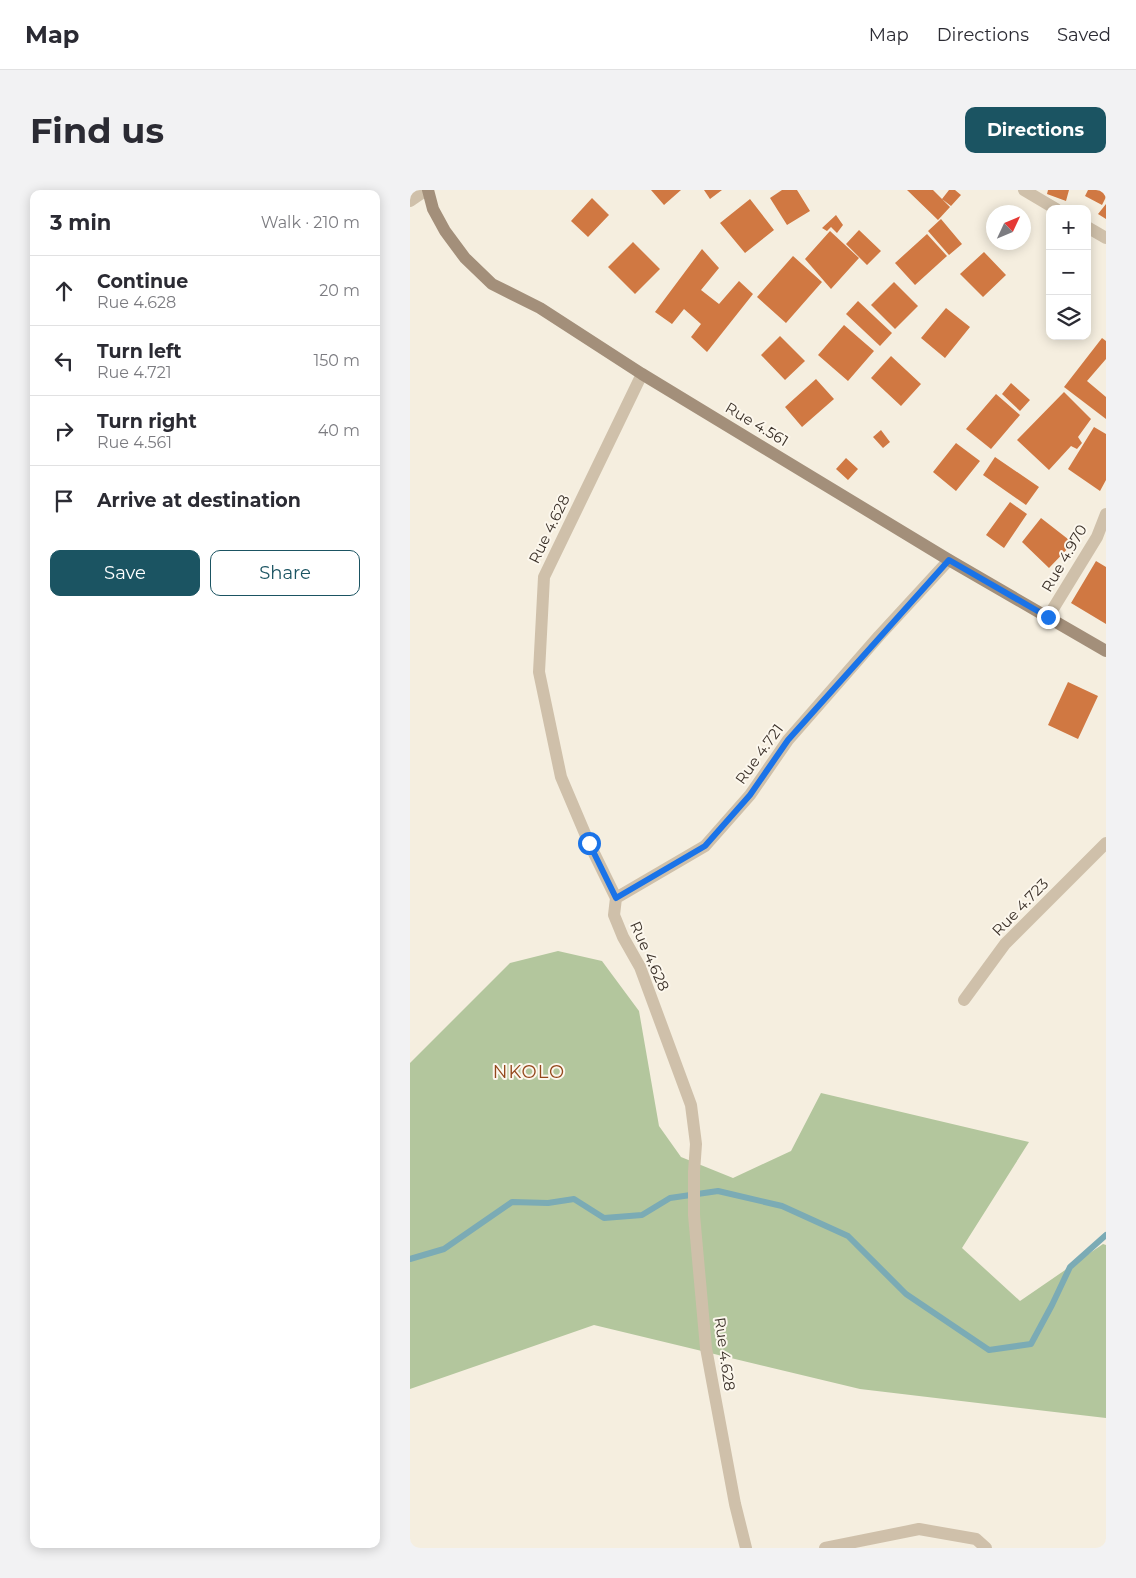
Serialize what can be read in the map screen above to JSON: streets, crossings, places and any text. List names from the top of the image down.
{
  "streets": {
    "main road": ["Rue 4.561"],
    "street": [
      "Rue 4.628",
      "Rue 4.970",
      "Rue 4.721",
      "Rue 4.723"
    ]
  },
  "crossings": [
    ["Rue 4.561", "Rue 4.628"],
    ["Rue 4.561", "Rue 4.970"],
    ["Rue 4.561", "Rue 4.721"],
    ["Rue 4.628", "Rue 4.721"]
  ],
  "districts": ["NKOLO"],
  "north": "top right",
  "page": {
    "header": "Map",
    "nav": ["Map", "Directions", "Saved"],
    "buttons": [
      "Directions",
      ["Save", "Share"]
    ],
    "title": "Find us",
    "heading": ["3 min", "Walk · 210 m"],
    "map_buttons": ["+", "−"],
    "list": [
      ["Continue", "Rue 4.628", "20 m"],
      ["Turn left", "Rue 4.721", "150 m"],
      ["Turn right", "Rue 4.561", "40 m"],
      "Arrive at destination"
    ]
  }
}
